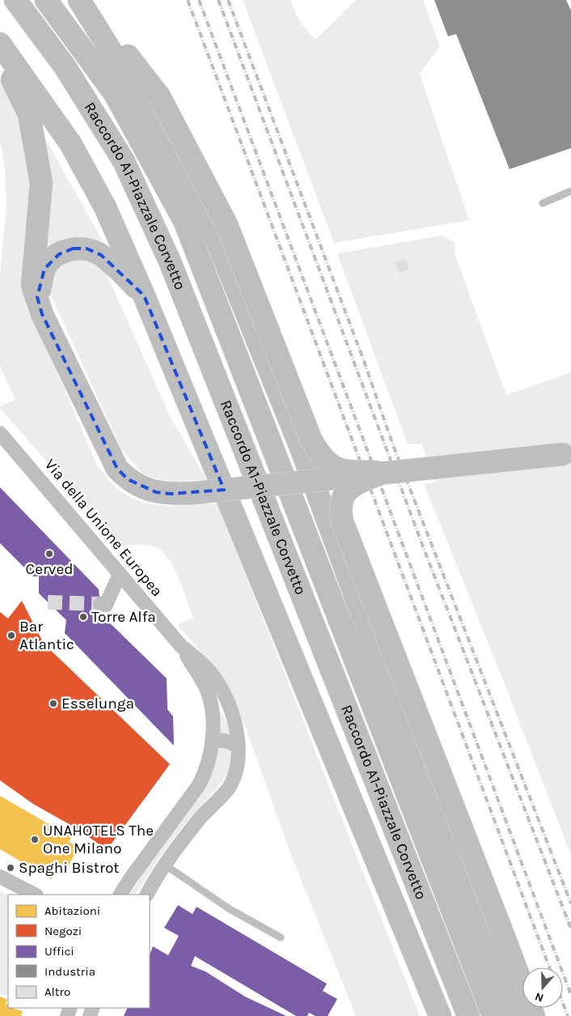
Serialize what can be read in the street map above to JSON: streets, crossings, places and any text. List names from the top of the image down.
{
  "streets": {
    "highway": ["Raccordo A1-Piazzale Corvetto"],
    "street": ["Via della Unione Europea"]
  },
  "places": [
    "Cerved",
    "Torre Alfa",
    "Bar Atlantic",
    "Esselunga",
    "UNAHOTELS The One Milano",
    "Spaghi Bistrot"
  ],
  "legend": [
    "Abitazioni",
    "Negozi",
    "Uffici",
    "Industria",
    "Altro"
  ],
  "north": "bottom"
}
